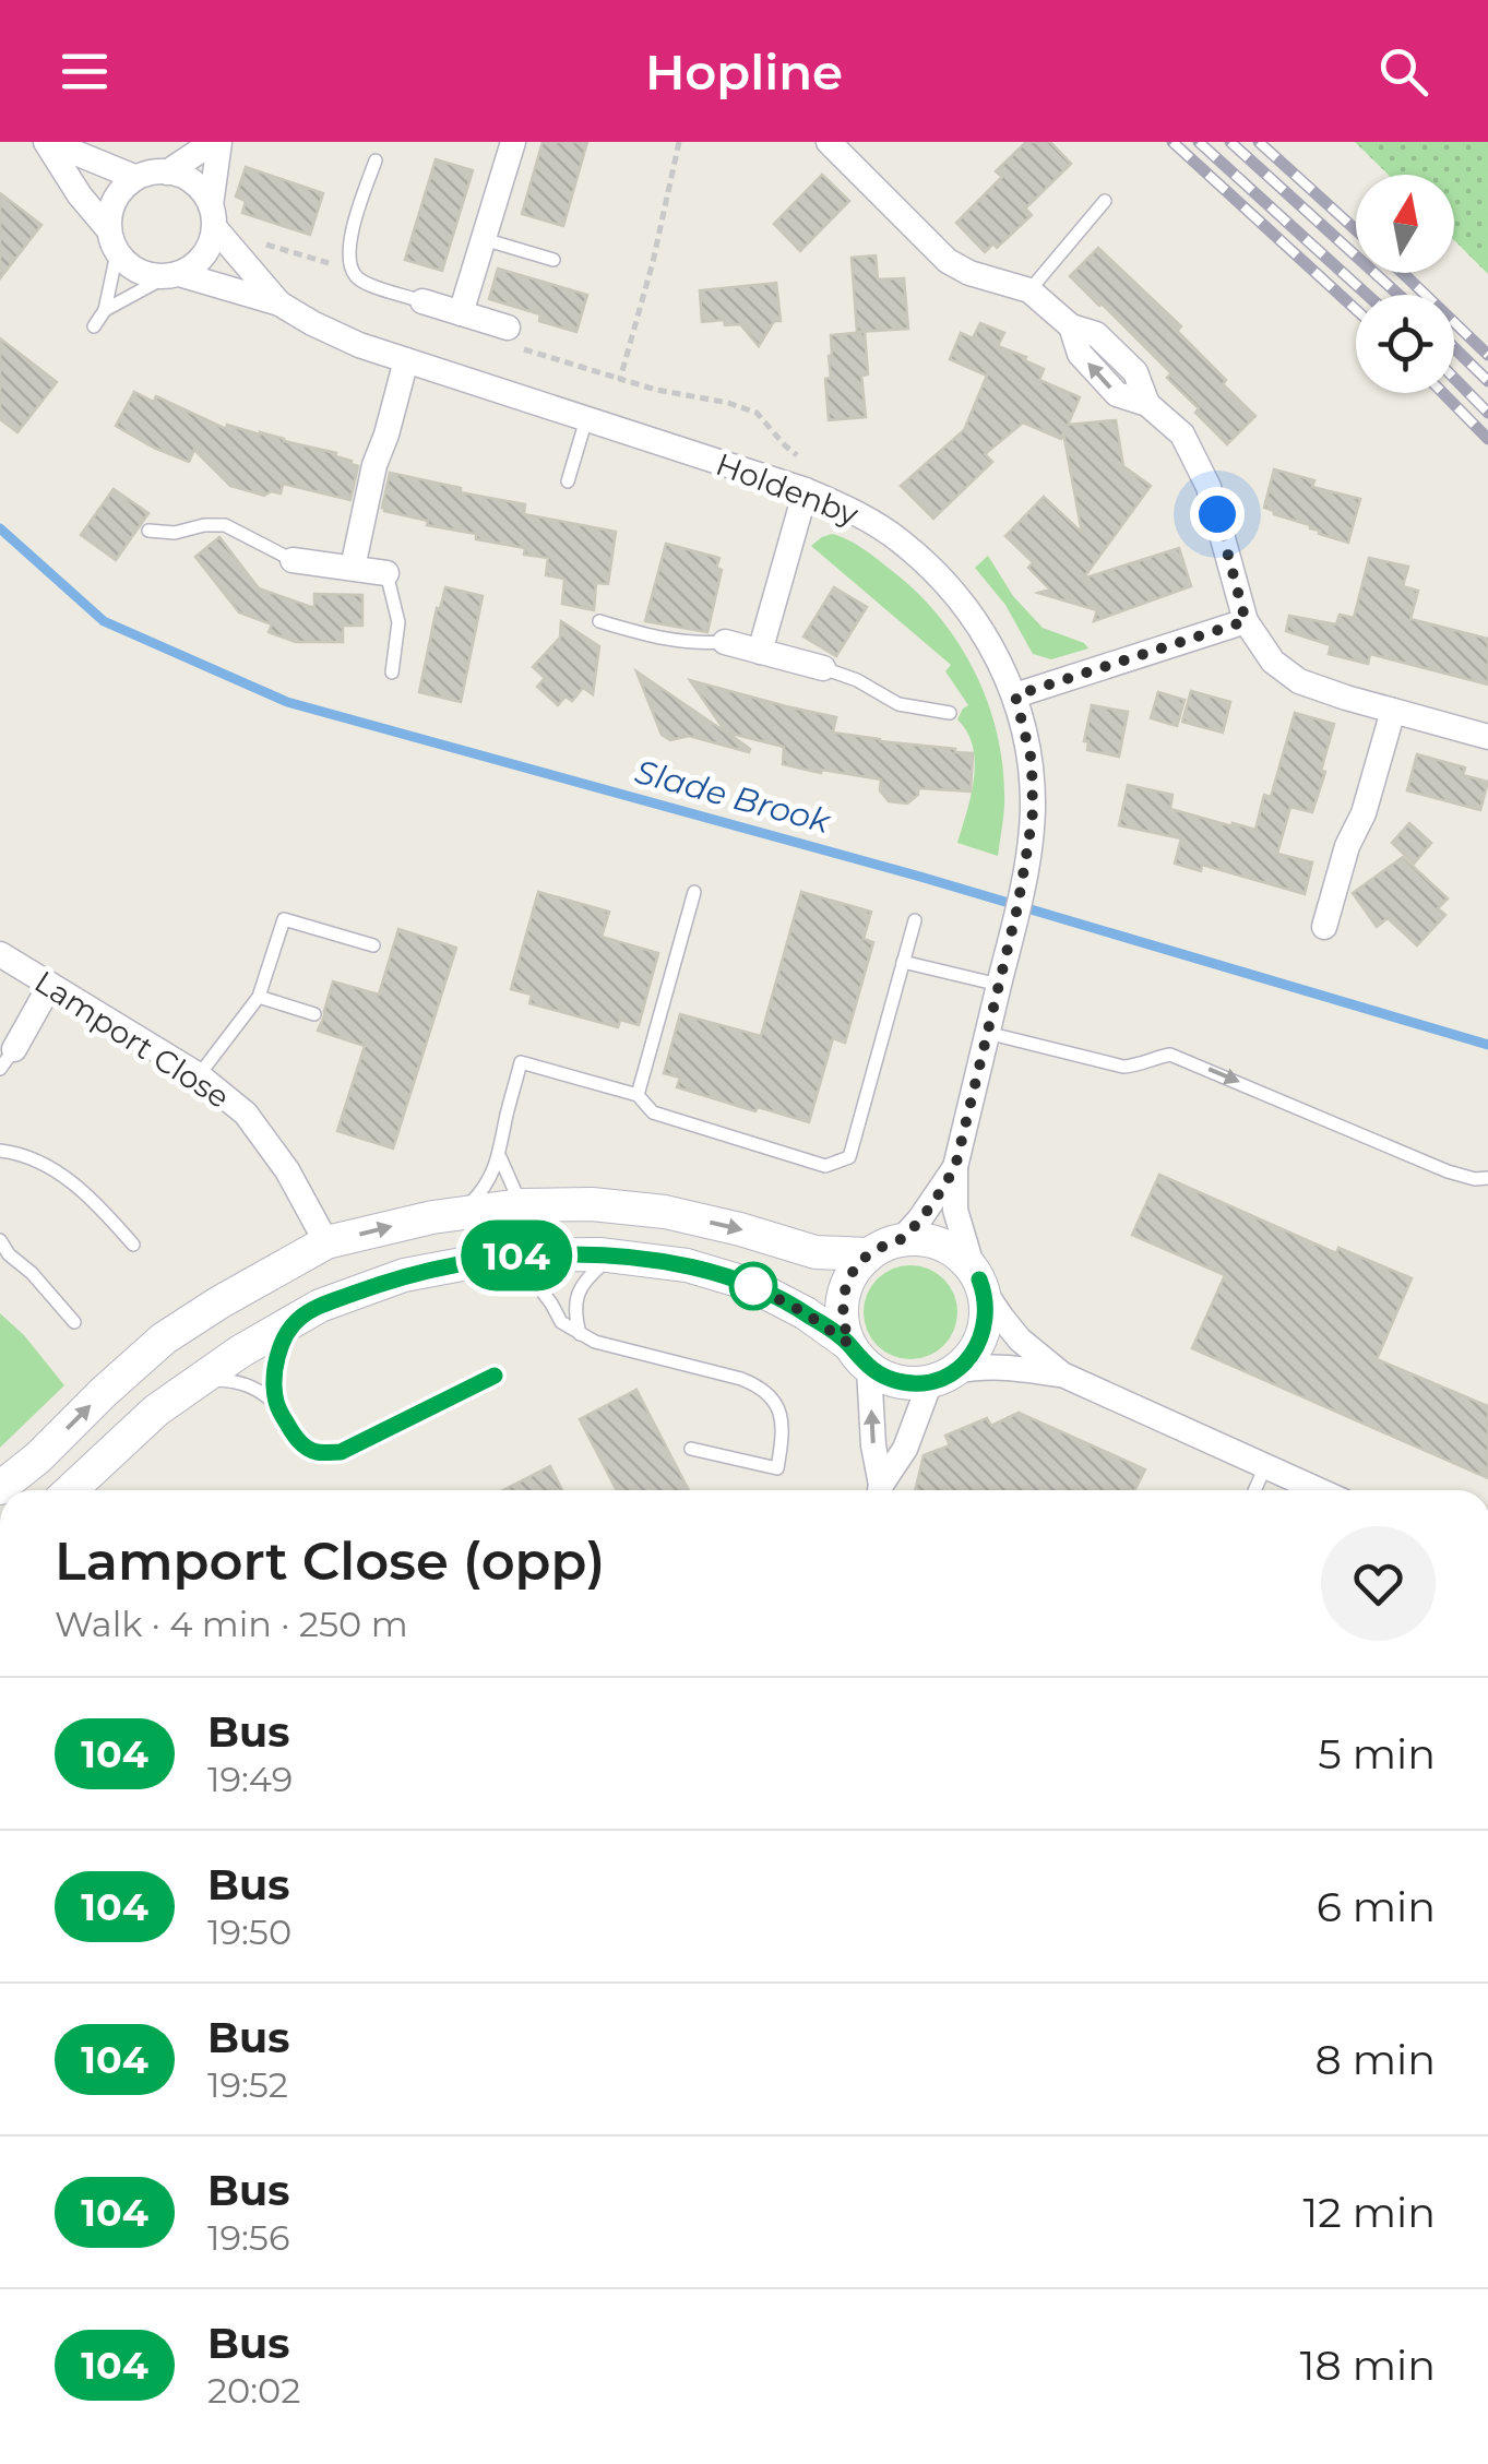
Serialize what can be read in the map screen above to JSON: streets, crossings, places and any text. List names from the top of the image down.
{
  "streets": {
    "street": ["Holdenby", "Lamport Close"]
  },
  "water": ["Slade Brook"],
  "lines": ["bus line 104"],
  "north": "top",
  "page": {
    "header": "Hopline",
    "on_map": "104",
    "heading": ["Lamport Close (opp)", "Walk · 4 min · 250 m"],
    "list": [
      {
        "mark": "104",
        "name": "Bus",
        "note": "19:49",
        "value": "5 min"
      },
      {
        "mark": "104",
        "name": "Bus",
        "note": "19:50",
        "value": "6 min"
      },
      {
        "mark": "104",
        "name": "Bus",
        "note": "19:52",
        "value": "8 min"
      },
      {
        "mark": "104",
        "name": "Bus",
        "note": "19:56",
        "value": "12 min"
      },
      {
        "mark": "104",
        "name": "Bus",
        "note": "20:02",
        "value": "18 min"
      }
    ]
  }
}
